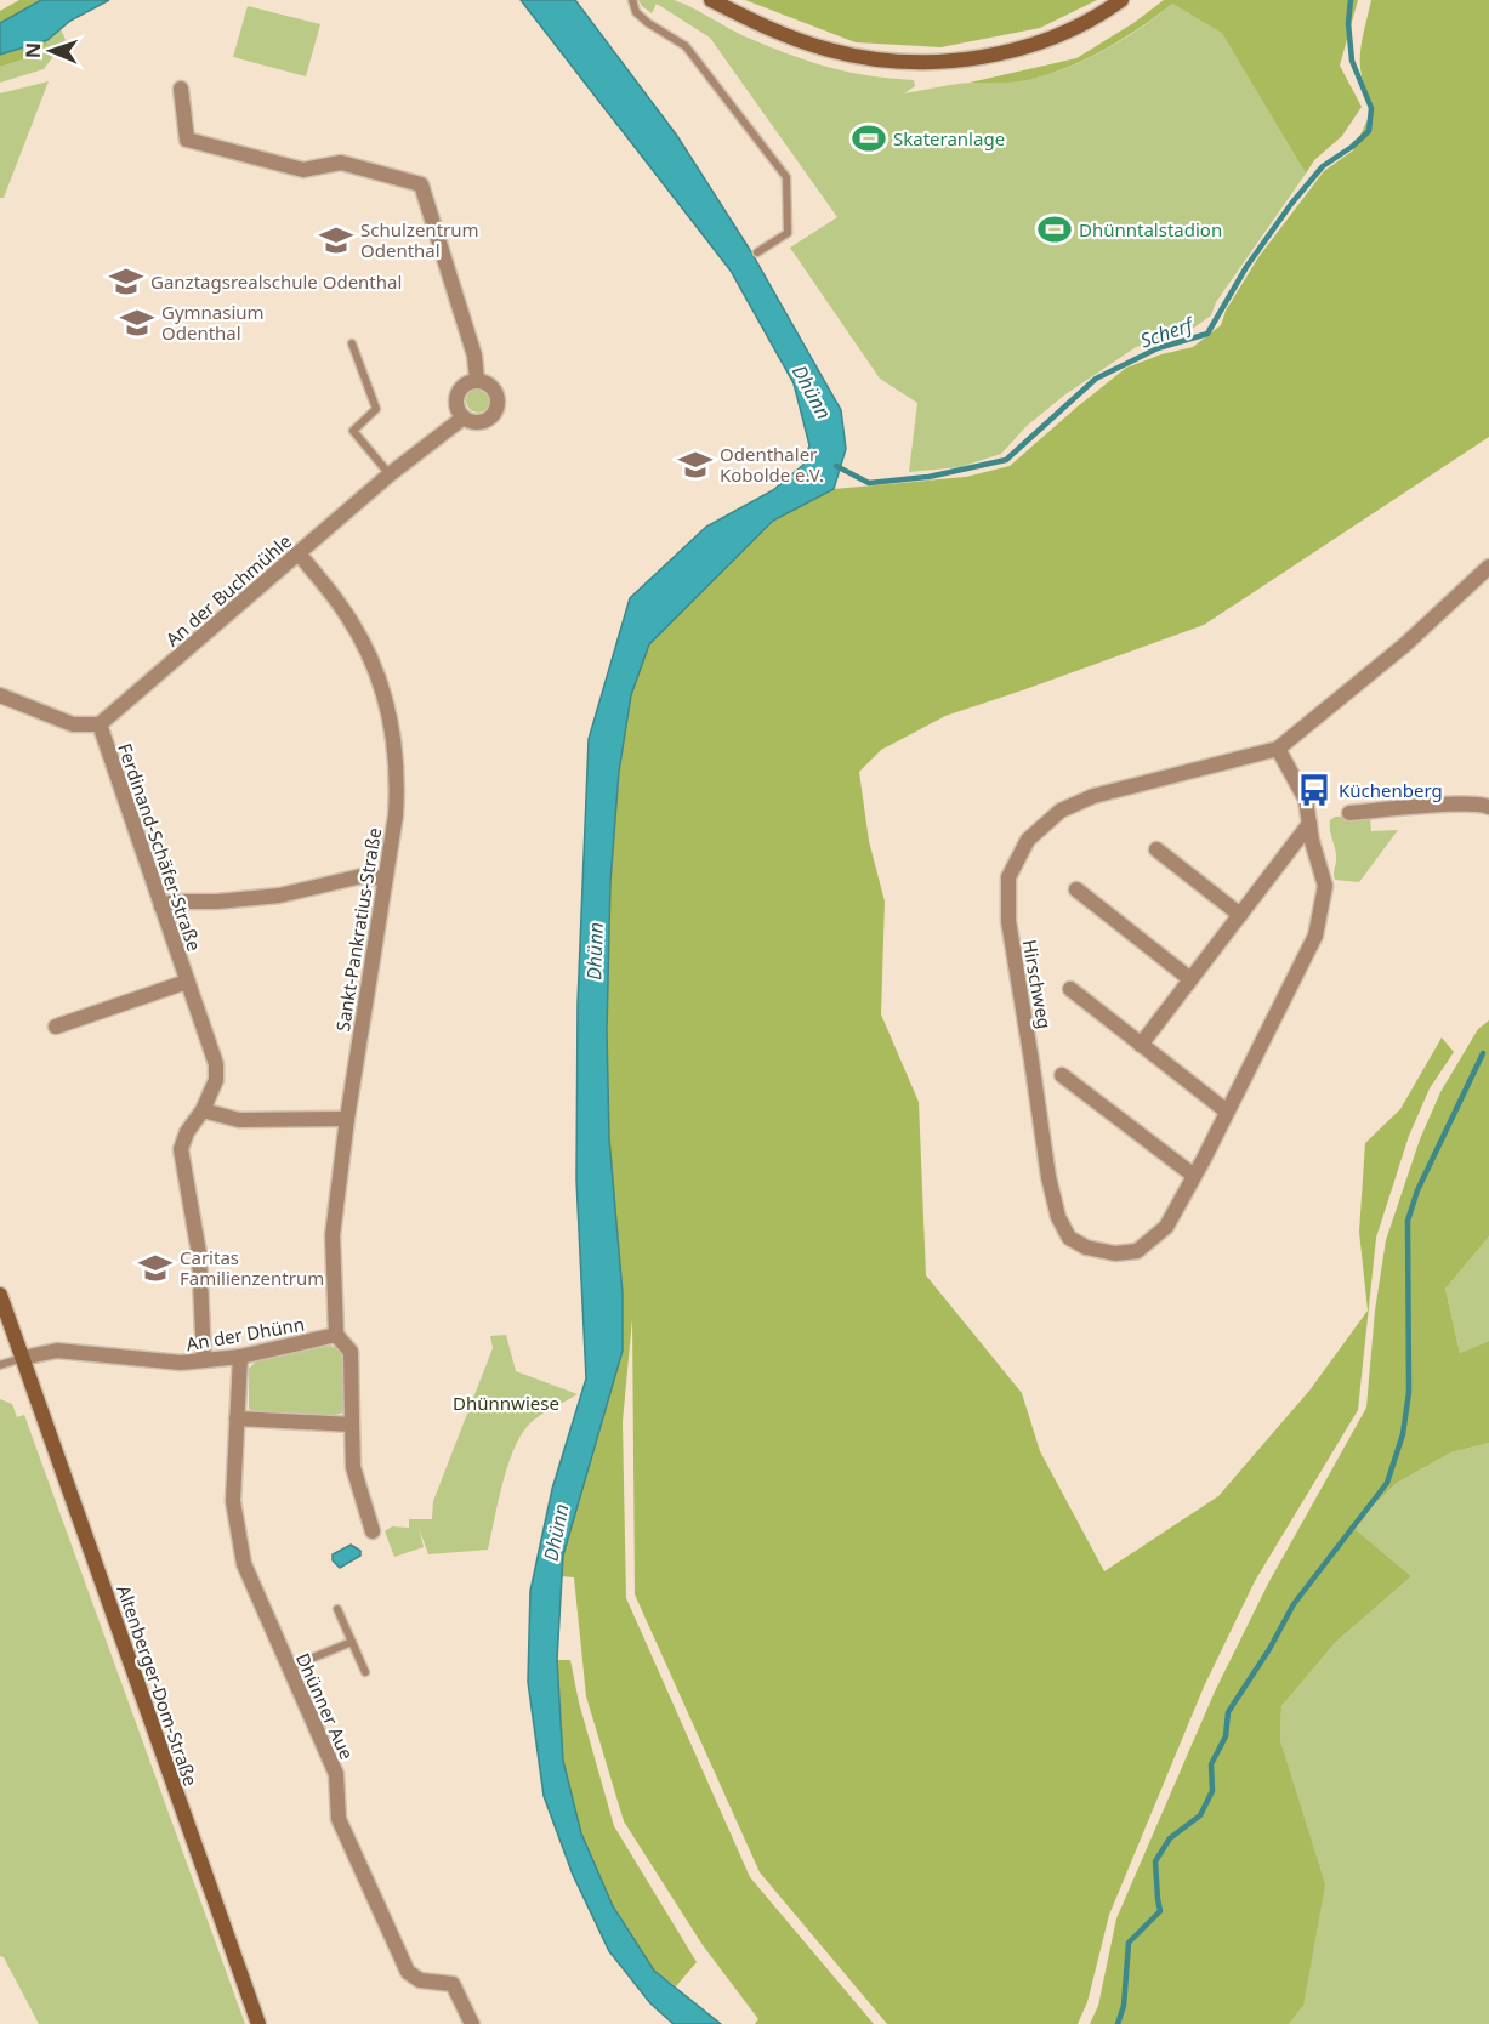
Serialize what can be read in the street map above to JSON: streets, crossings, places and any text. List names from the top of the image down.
{
  "streets": {
    "main road": ["Altenberger-Dom-Straße"],
    "street": [
      "An der Buchmühle",
      "Ferdinand-Schäfer-Straße",
      "Sankt-Pankratius-Straße",
      "Hirschweg",
      "An der Dhünn",
      "Dhünner Aue"
    ]
  },
  "crossings": [
    ["An der Buchmühle", "Ferdinand-Schäfer-Straße"],
    ["An der Buchmühle", "Sankt-Pankratius-Straße"],
    ["Ferdinand-Schäfer-Straße", "An der Dhünn"],
    ["Sankt-Pankratius-Straße", "An der Dhünn"],
    ["An der Dhünn", "Altenberger-Dom-Straße"],
    ["An der Dhünn", "Dhünner Aue"]
  ],
  "water": ["Scherf", "Dhünn"],
  "parks": ["Dhünnwiese"],
  "places": {
    "sports": ["Skateranlage", "Dhünntalstadion"],
    "school or university": [
      "Schulzentrum Odenthal",
      "Ganztagsrealschule Odenthal",
      "Gymnasium Odenthal",
      "Odenthaler Kobolde e.V.",
      "Caritas Familienzentrum"
    ],
    "bus stop": ["Küchenberg"]
  },
  "north": "left"
}
